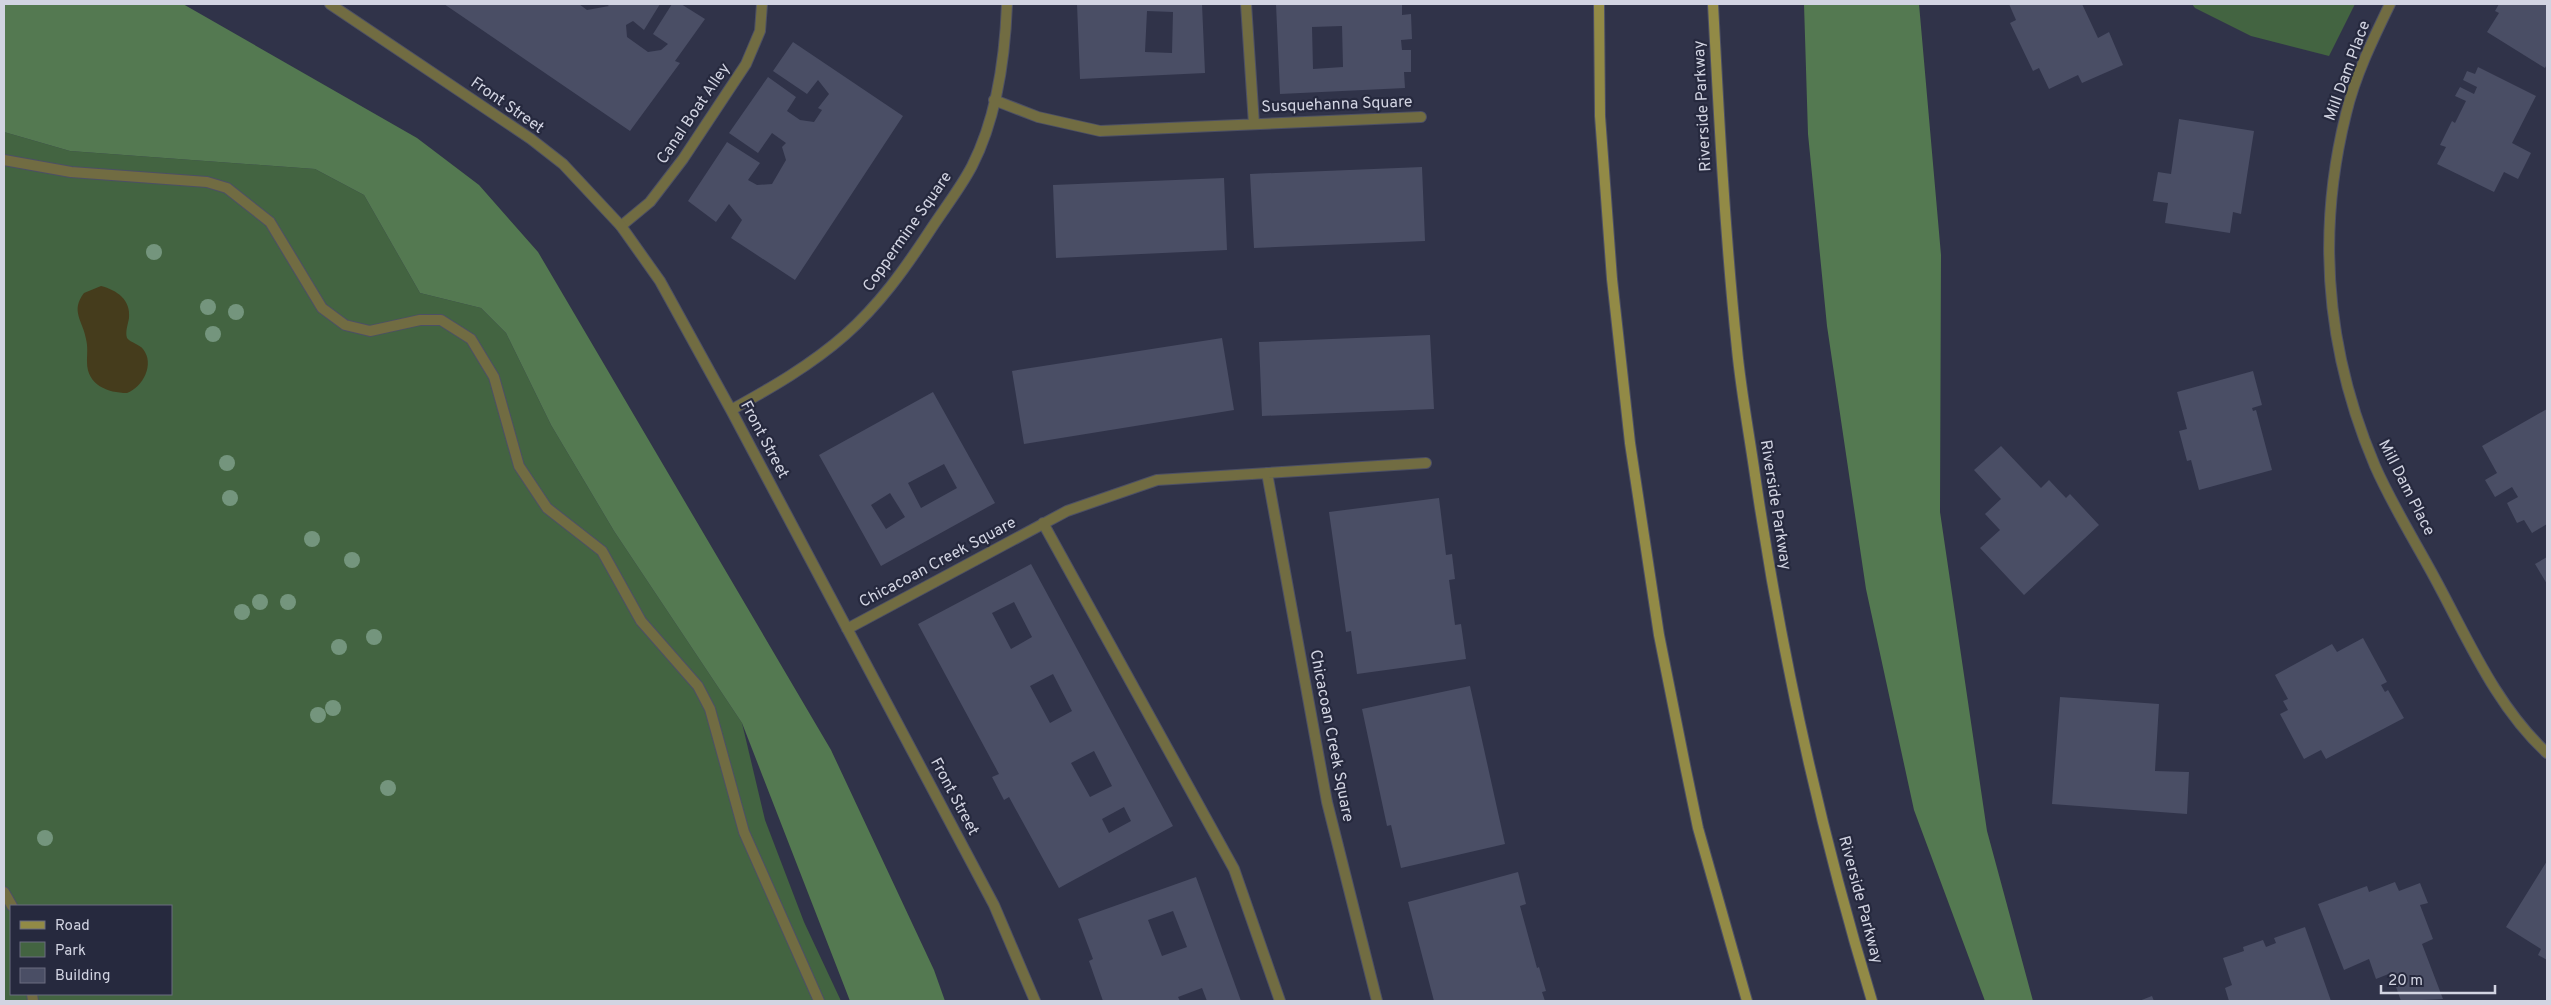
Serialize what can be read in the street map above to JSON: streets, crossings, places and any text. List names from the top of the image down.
{
  "streets": {
    "main road": ["Riverside Parkway"],
    "street": [
      "Mill Dam Place",
      "Susquehanna Square",
      "Front Street",
      "Canal Boat Alley",
      "Coppermine Square",
      "Chicacoan Creek Square"
    ]
  },
  "crossings": [
    ["Susquehanna Square", "Coppermine Square"],
    ["Front Street", "Canal Boat Alley"],
    ["Front Street", "Coppermine Square"],
    ["Front Street", "Chicacoan Creek Square"]
  ],
  "legend": ["Road", "Park", "Building"],
  "scale_bar": "20 m"
}
